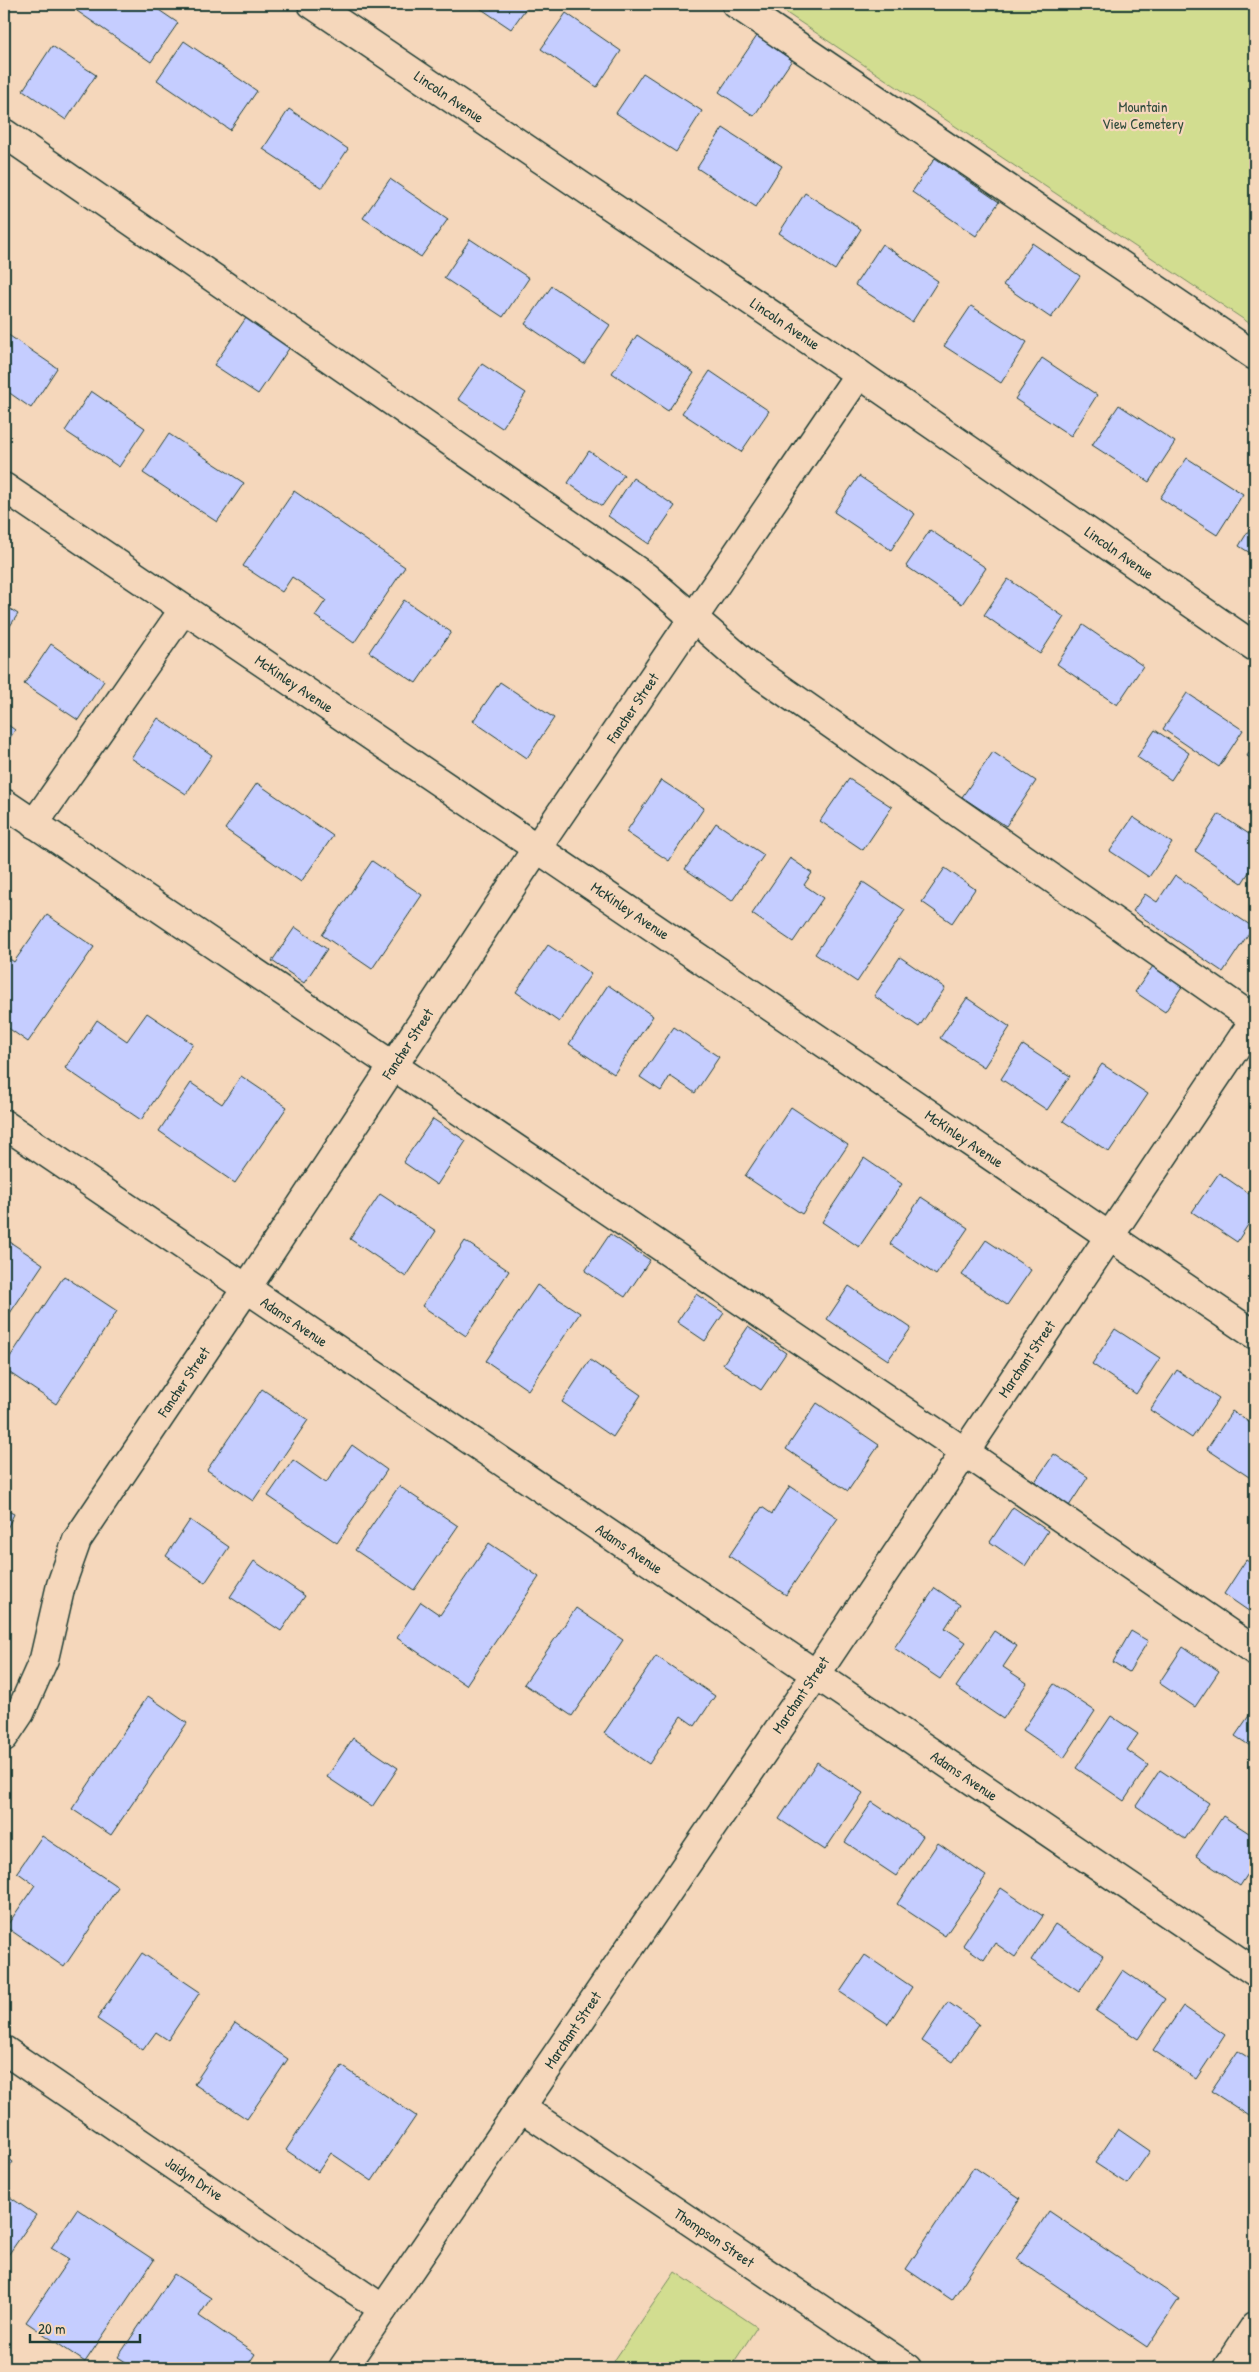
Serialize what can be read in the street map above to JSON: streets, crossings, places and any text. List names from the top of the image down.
{
  "streets": {
    "street": [
      "Lincoln Avenue",
      "McKinley Avenue",
      "Fancher Street",
      "Adams Avenue",
      "Marchant Street",
      "Jaidyn Drive",
      "Thompson Street"
    ]
  },
  "crossings": [
    ["Lincoln Avenue", "Fancher Street"],
    ["McKinley Avenue", "Fancher Street"],
    ["McKinley Avenue", "Marchant Street"],
    ["Fancher Street", "Adams Avenue"],
    ["Adams Avenue", "Marchant Street"],
    ["Marchant Street", "Jaidyn Drive"],
    ["Marchant Street", "Thompson Street"]
  ],
  "parks": ["Mountain View Cemetery"],
  "scale_bar": "20 m"
}
